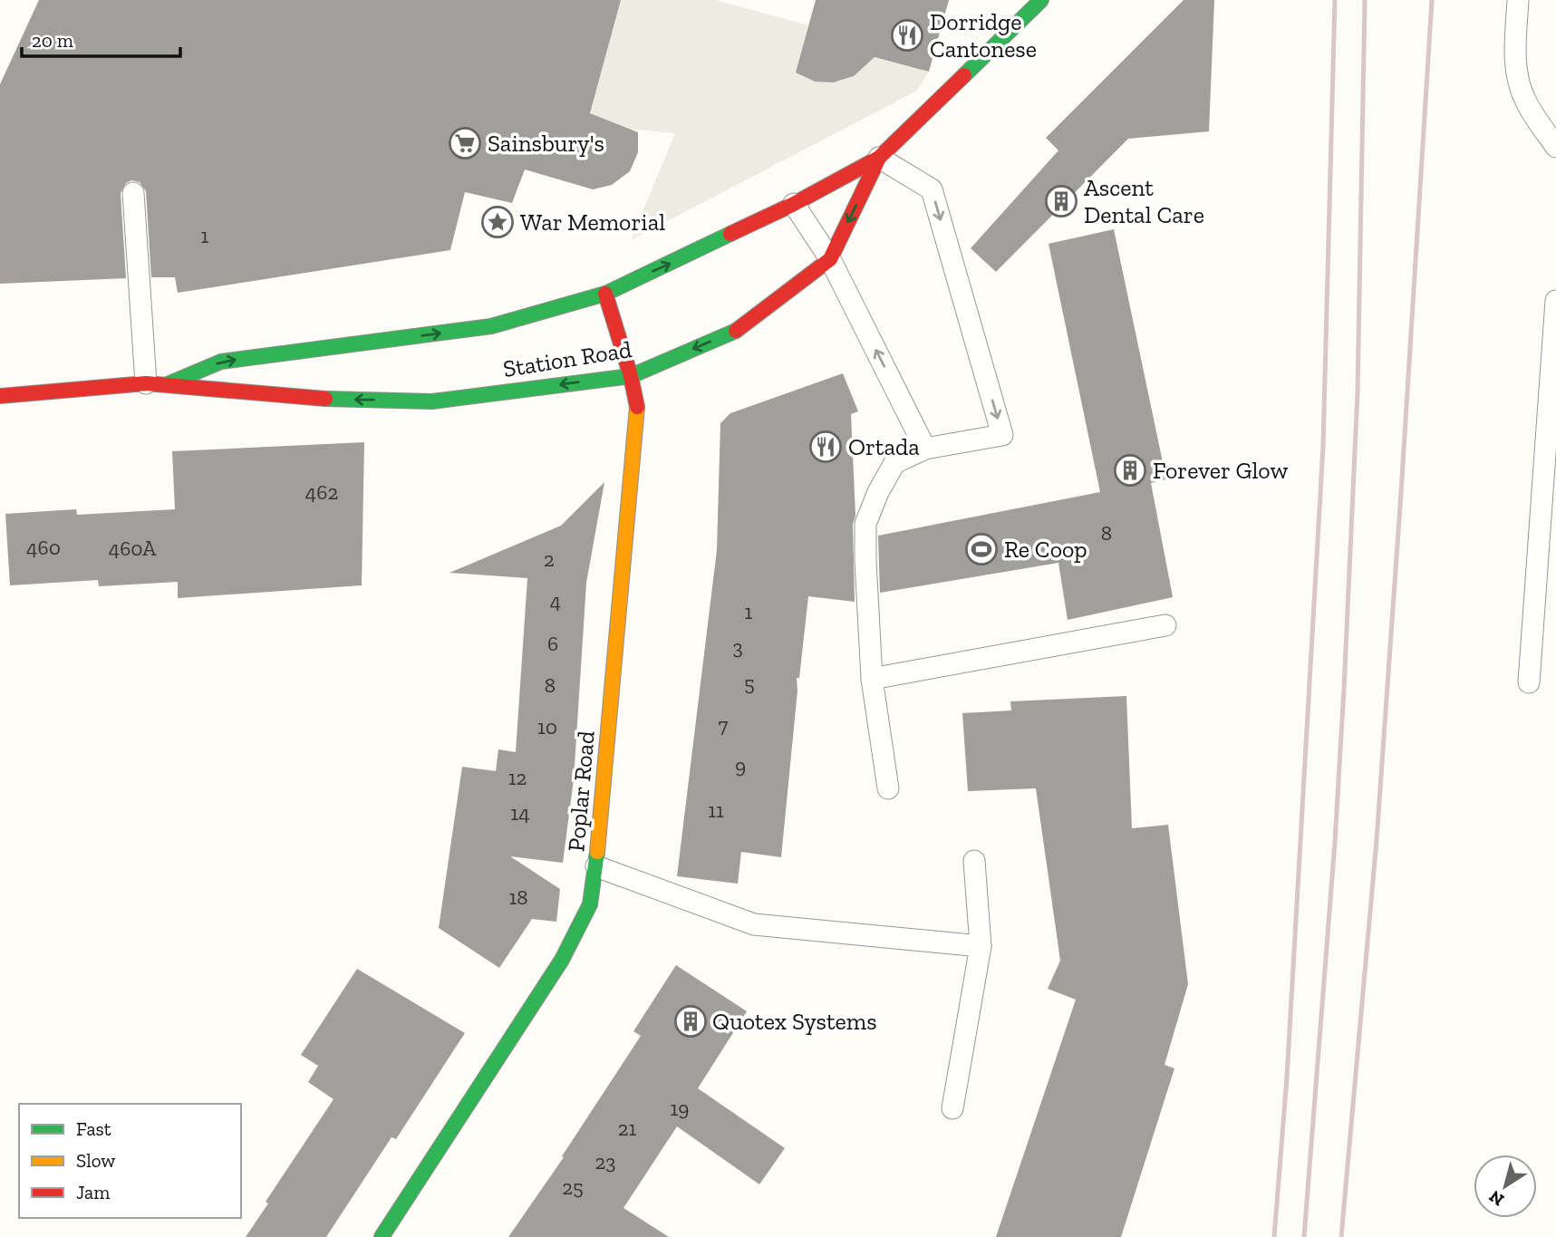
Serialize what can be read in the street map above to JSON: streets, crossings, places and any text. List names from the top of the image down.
{
  "streets": {
    "main road": ["Station Road", "Poplar Road"]
  },
  "crossings": [
    ["Station Road", "Poplar Road"]
  ],
  "places": {
    "restaurant": ["Dorridge Cantonese", "Ortada"],
    "supermarket": ["Sainsbury's"],
    "building": ["Ascent Dental Care", "Forever Glow", "Quotex Systems"],
    "place": ["War Memorial"],
    "sports": ["Re Coop"]
  },
  "house_numbers": [
    "1",
    "462",
    "8",
    "460",
    "460A",
    "2",
    "4",
    "1",
    "6",
    "3",
    "5",
    "8",
    "7",
    "10",
    "9",
    "12",
    "11",
    "14",
    "18",
    "19",
    "21",
    "23",
    "25"
  ],
  "legend": ["Fast", "Slow", "Jam"],
  "scale_bar": "20 m",
  "north": "bottom left"
}
